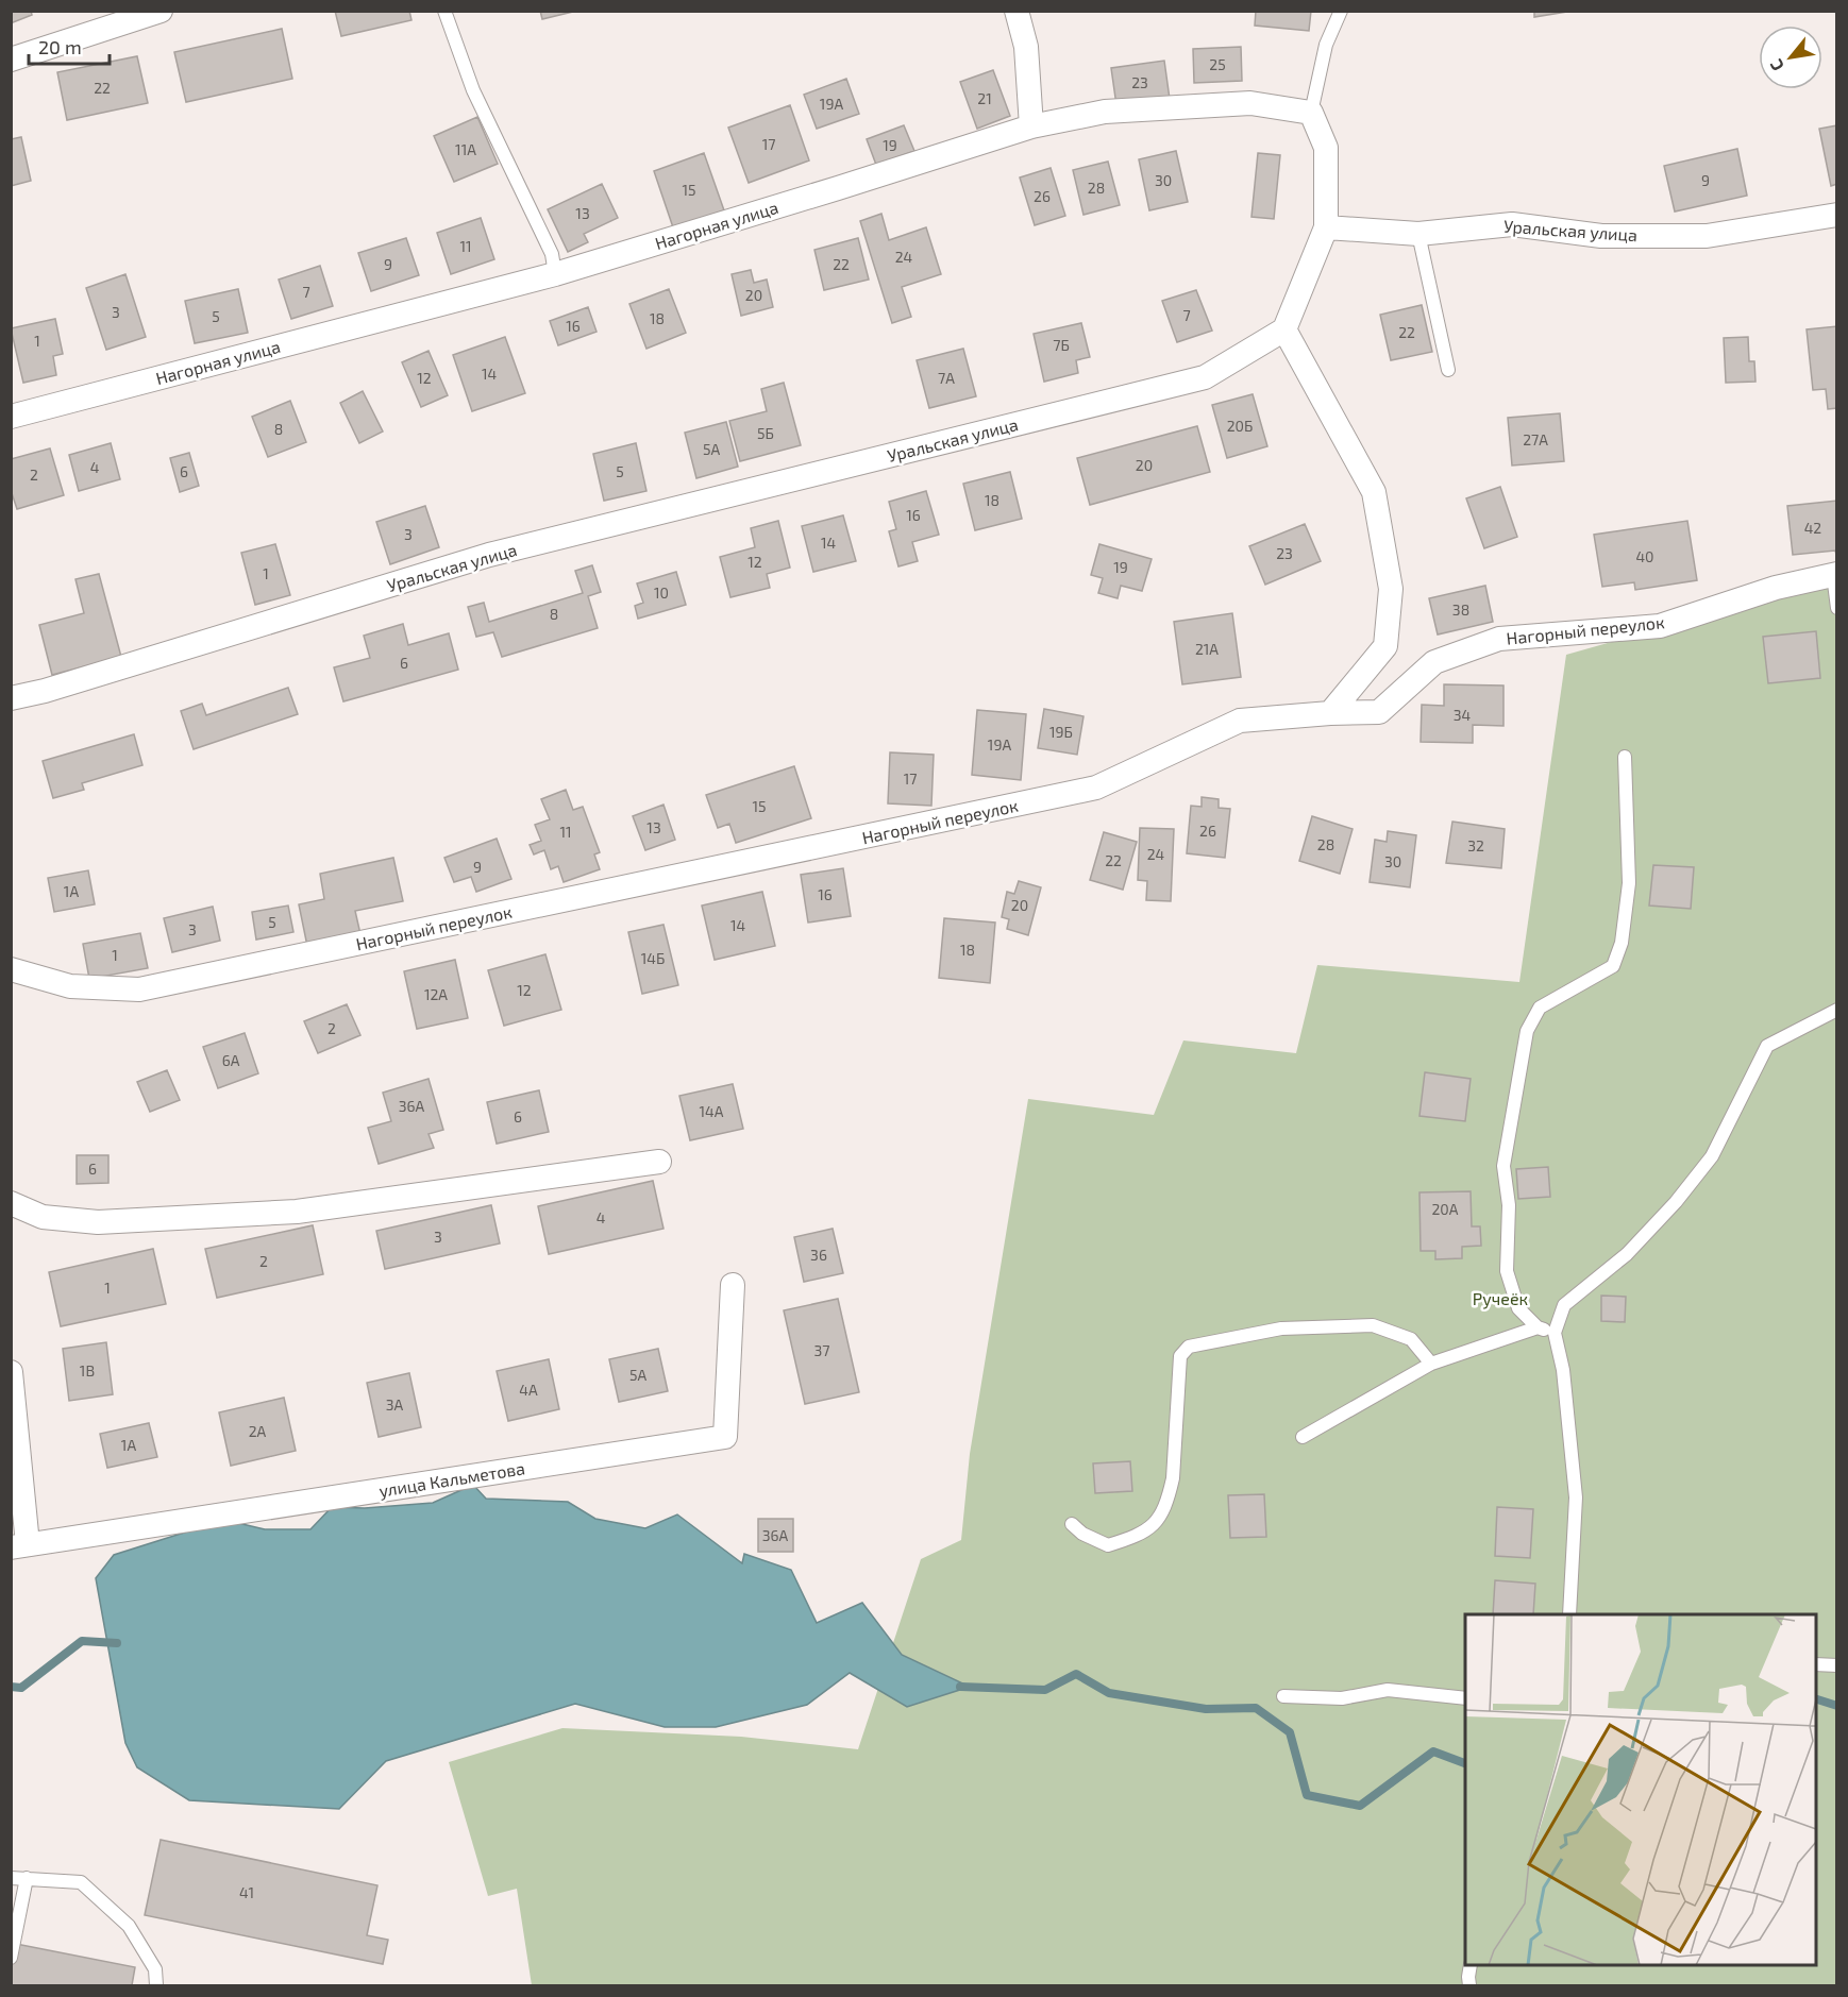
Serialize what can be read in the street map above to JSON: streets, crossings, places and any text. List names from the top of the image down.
{
  "streets": {
    "street": [
      "Нагорная улица",
      "Уральская улица",
      "Нагорный переулок",
      "улица Кальметова"
    ]
  },
  "parks": ["Ручеёк"],
  "house_numbers": [
    "25",
    "23",
    "22",
    "21",
    "19А",
    "17",
    "19",
    "11А",
    "30",
    "9",
    "28",
    "15",
    "26",
    "13",
    "11",
    "24",
    "9",
    "22",
    "7",
    "20",
    "3",
    "7",
    "5",
    "18",
    "16",
    "22",
    "1",
    "7Б",
    "14",
    "12",
    "7А",
    "20Б",
    "8",
    "5Б",
    "27А",
    "5А",
    "20",
    "4",
    "6",
    "5",
    "2",
    "18",
    "16",
    "42",
    "3",
    "14",
    "23",
    "40",
    "12",
    "19",
    "1",
    "10",
    "38",
    "8",
    "21А",
    "6",
    "34",
    "19Б",
    "19А",
    "17",
    "15",
    "13",
    "26",
    "11",
    "28",
    "32",
    "24",
    "22",
    "30",
    "9",
    "1А",
    "16",
    "20",
    "5",
    "14",
    "3",
    "18",
    "1",
    "14Б",
    "12",
    "12А",
    "2",
    "6А",
    "36А",
    "14А",
    "6",
    "6",
    "20А",
    "4",
    "3",
    "36",
    "2",
    "1",
    "37",
    "1В",
    "5А",
    "4А",
    "3А",
    "2А",
    "1А",
    "36А",
    "41"
  ],
  "scale_bar": "20 m",
  "north": "bottom left"
}
